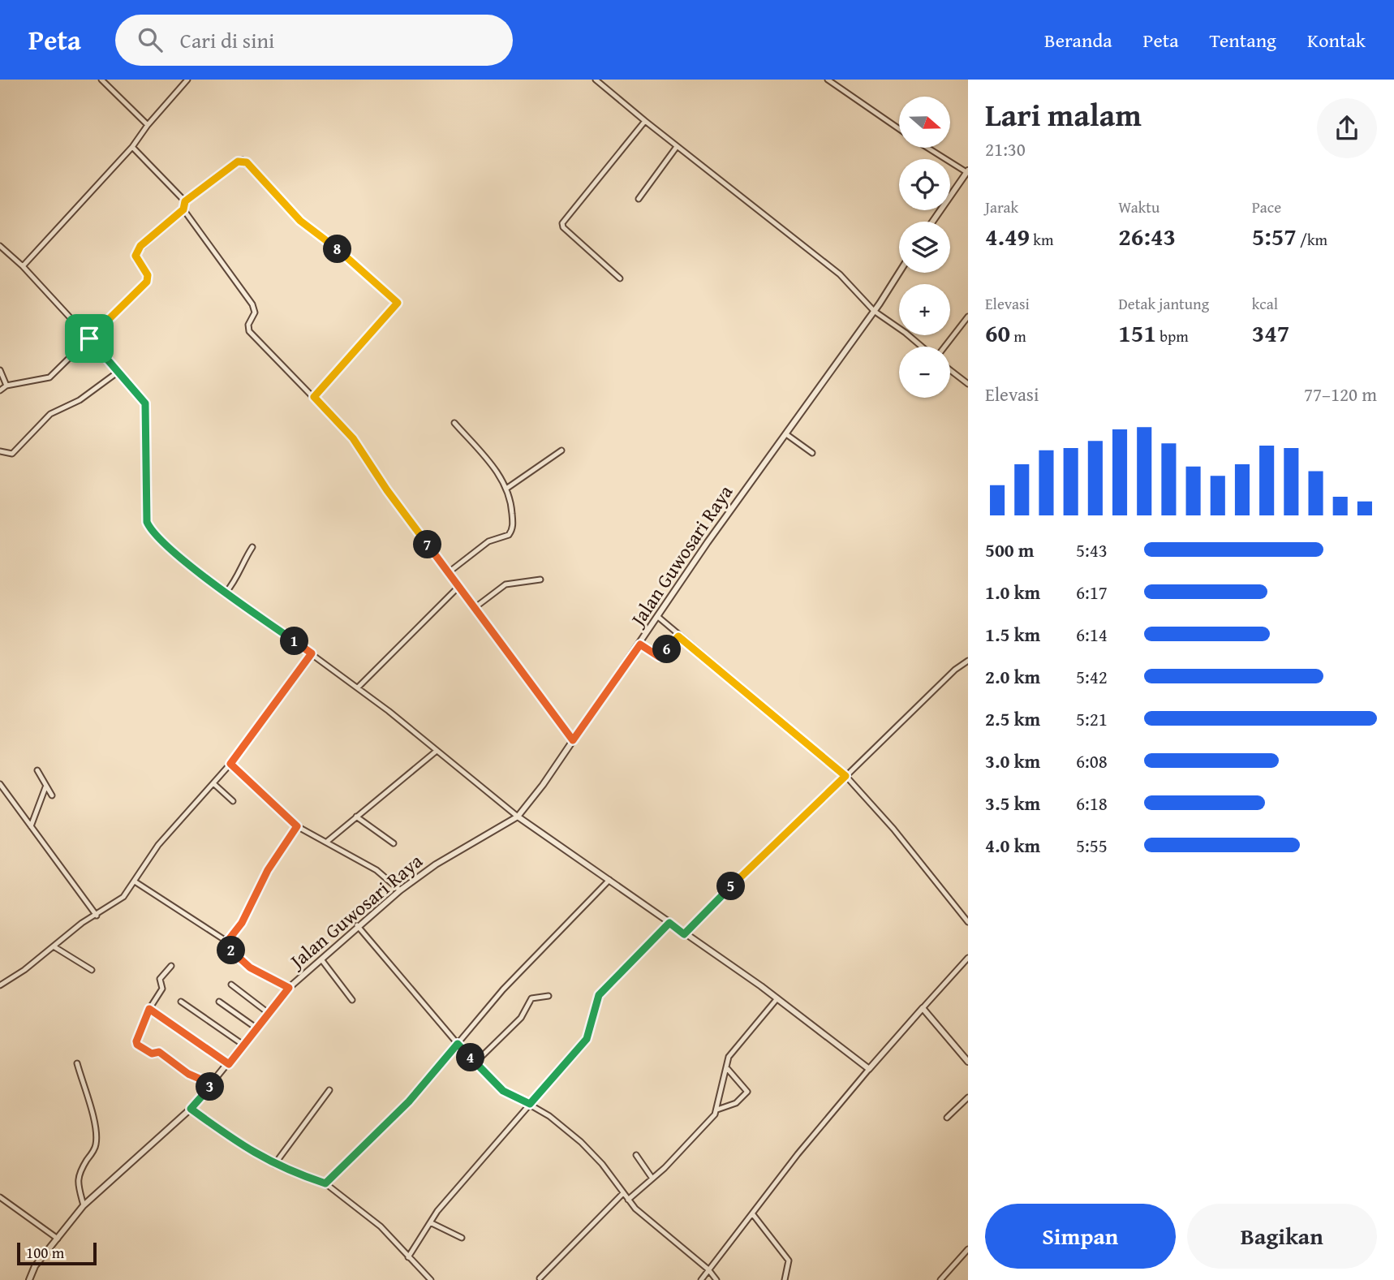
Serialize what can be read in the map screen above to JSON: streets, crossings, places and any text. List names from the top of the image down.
{
  "streets": {
    "street": ["Jalan Guwosari Raya"]
  },
  "scale_bar": "100 m",
  "north": "right",
  "page": {
    "header": "Peta",
    "search": "Cari di sini",
    "nav": [
      "Beranda",
      "Peta",
      "Tentang",
      "Kontak"
    ],
    "heading": ["Lari malam", "21:30"],
    "map_buttons": ["+", "−"],
    "stats": [
      ["Jarak", "4.49 km"],
      ["Waktu", "26:43"],
      ["Pace", "5:57 /km"],
      ["Elevasi", "60 m"],
      ["Detak jantung", "151 bpm"],
      ["kcal", "347"]
    ],
    "pins": [
      "8",
      "7",
      "1",
      "6",
      "5",
      "2",
      "4",
      "3"
    ],
    "chart": ["Elevasi", "77–120 m"],
    "list": [
      {
        "name": "500 m",
        "note": "5:43"
      },
      {
        "name": "1.0 km",
        "note": "6:17"
      },
      {
        "name": "1.5 km",
        "note": "6:14"
      },
      {
        "name": "2.0 km",
        "note": "5:42"
      },
      {
        "name": "2.5 km",
        "note": "5:21"
      },
      {
        "name": "3.0 km",
        "note": "6:08"
      },
      {
        "name": "3.5 km",
        "note": "6:18"
      },
      {
        "name": "4.0 km",
        "note": "5:55"
      }
    ],
    "buttons": ["Simpan", "Bagikan"],
    "scale": "100 m"
  }
}
